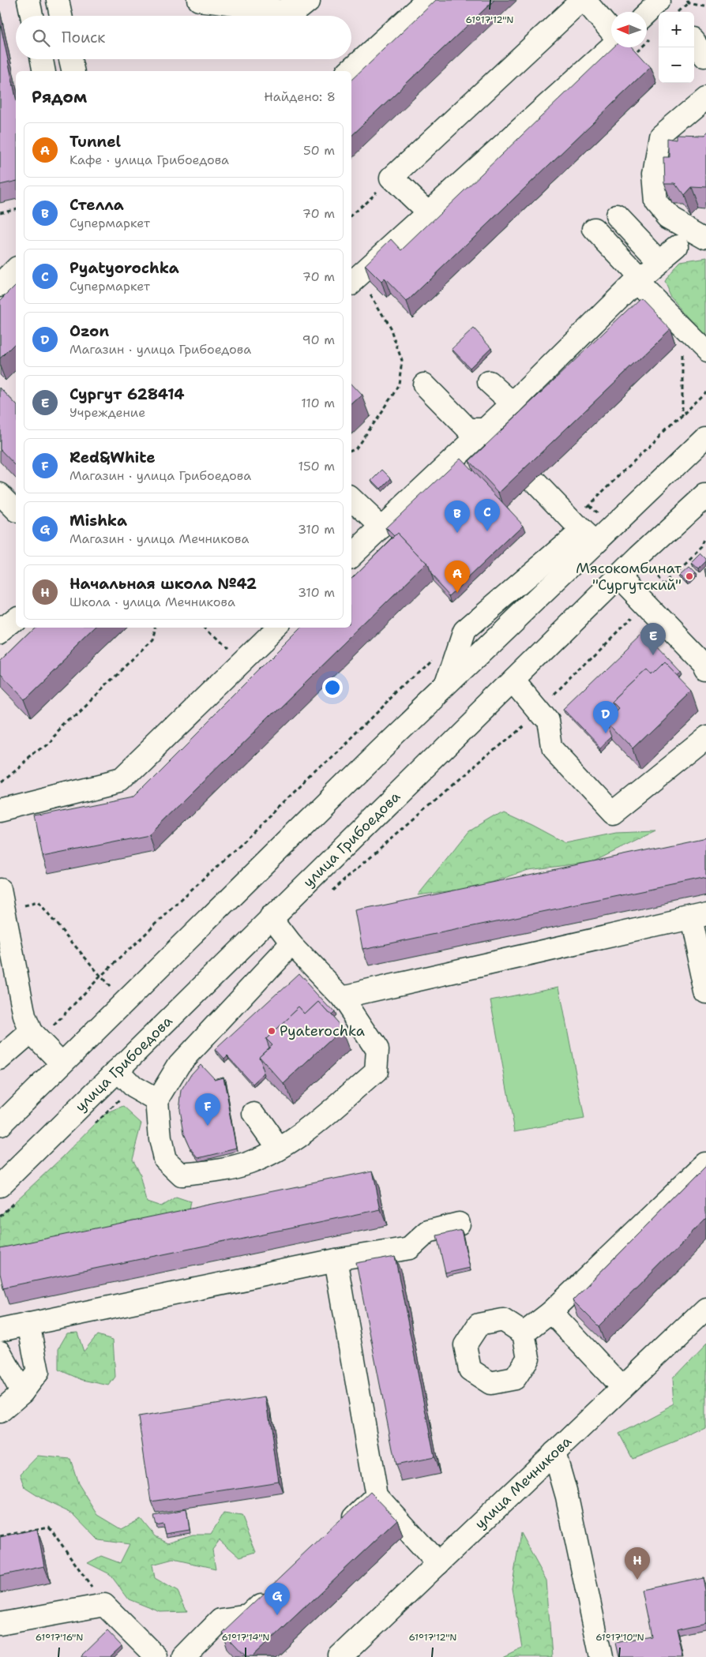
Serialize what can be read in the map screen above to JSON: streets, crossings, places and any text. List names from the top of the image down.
{
  "streets": {
    "main road": ["улица Грибоедова", "улица Мечникова"]
  },
  "places": ["Мясокомбинат \"Сургутский\"", "Pyaterochka"],
  "north": "left",
  "page": {
    "map_buttons": ["+", "−"],
    "search": "Поиск",
    "heading": ["Рядом", "Найдено: 8"],
    "list": [
      {
        "mark": "A",
        "name": "Tunnel",
        "note": "Кафе · улица Грибоедова",
        "value": "50 m"
      },
      {
        "mark": "B",
        "name": "Стелла",
        "note": "Супермаркет",
        "value": "70 m"
      },
      {
        "mark": "C",
        "name": "Pyatyorochka",
        "note": "Супермаркет",
        "value": "70 m"
      },
      {
        "mark": "D",
        "name": "Ozon",
        "note": "Магазин · улица Грибоедова",
        "value": "90 m"
      },
      {
        "mark": "E",
        "name": "Сургут 628414",
        "note": "Учреждение",
        "value": "110 m"
      },
      {
        "mark": "F",
        "name": "Red&White",
        "note": "Магазин · улица Грибоедова",
        "value": "150 m"
      },
      {
        "mark": "G",
        "name": "Mishka",
        "note": "Магазин · улица Мечникова",
        "value": "310 m"
      },
      {
        "mark": "H",
        "name": "Начальная школа №42",
        "note": "Школа · улица Мечникова",
        "value": "310 m"
      }
    ],
    "pins": [
      "C",
      "B",
      "A",
      "E",
      "D",
      "F",
      "H",
      "G"
    ]
  },
  "coordinates": [
    "61°17'12\"N",
    "61°17'16\"N",
    "61°17'14\"N",
    "61°17'10\"N"
  ]
}
